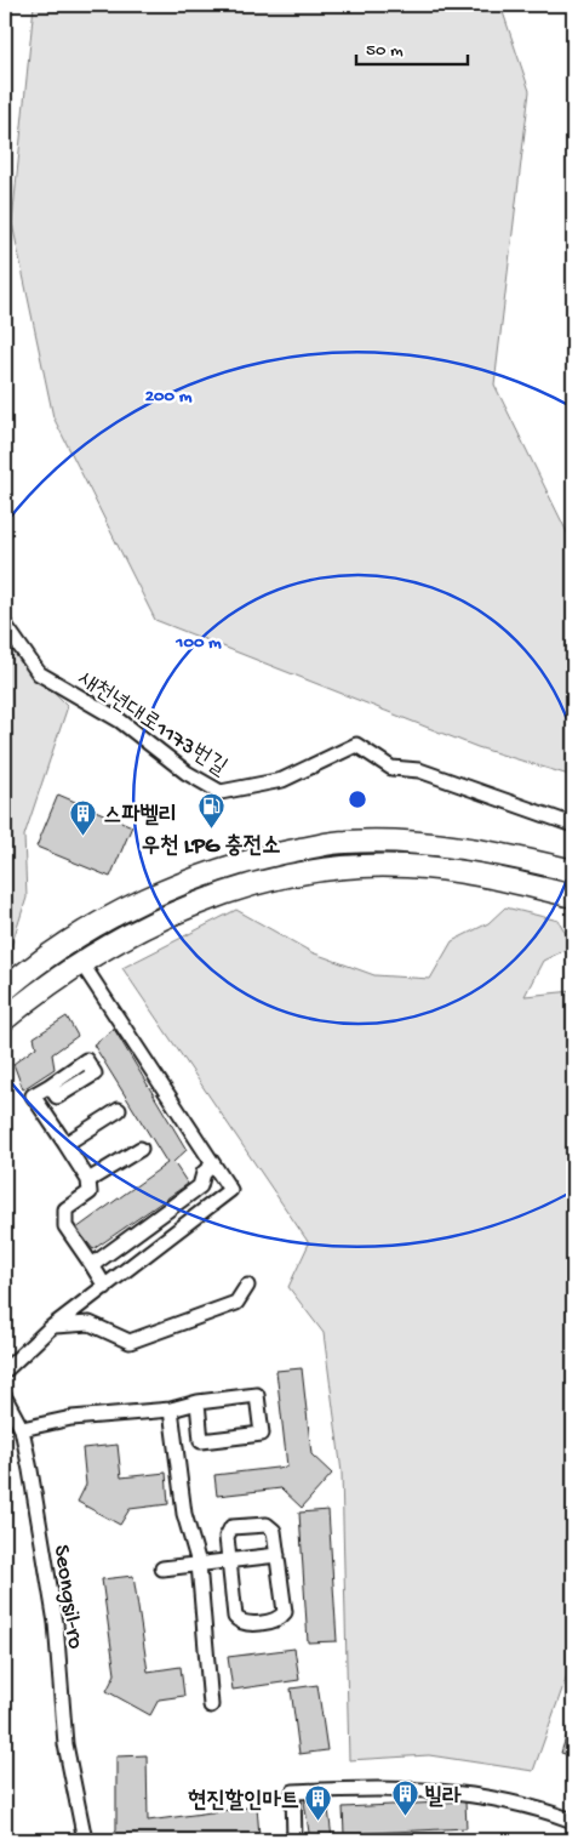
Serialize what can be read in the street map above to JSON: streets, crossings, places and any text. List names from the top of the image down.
{
  "streets": {
    "street": ["새천년대로1173번길", "Seongsil-ro"]
  },
  "places": {
    "fuel station": ["우천 LPG 충전소"],
    "building": ["스파벨리", "빌라", "현진할인마트"]
  },
  "scale_bar": "50 m",
  "rings": ["200 m", "100 m"]
}
